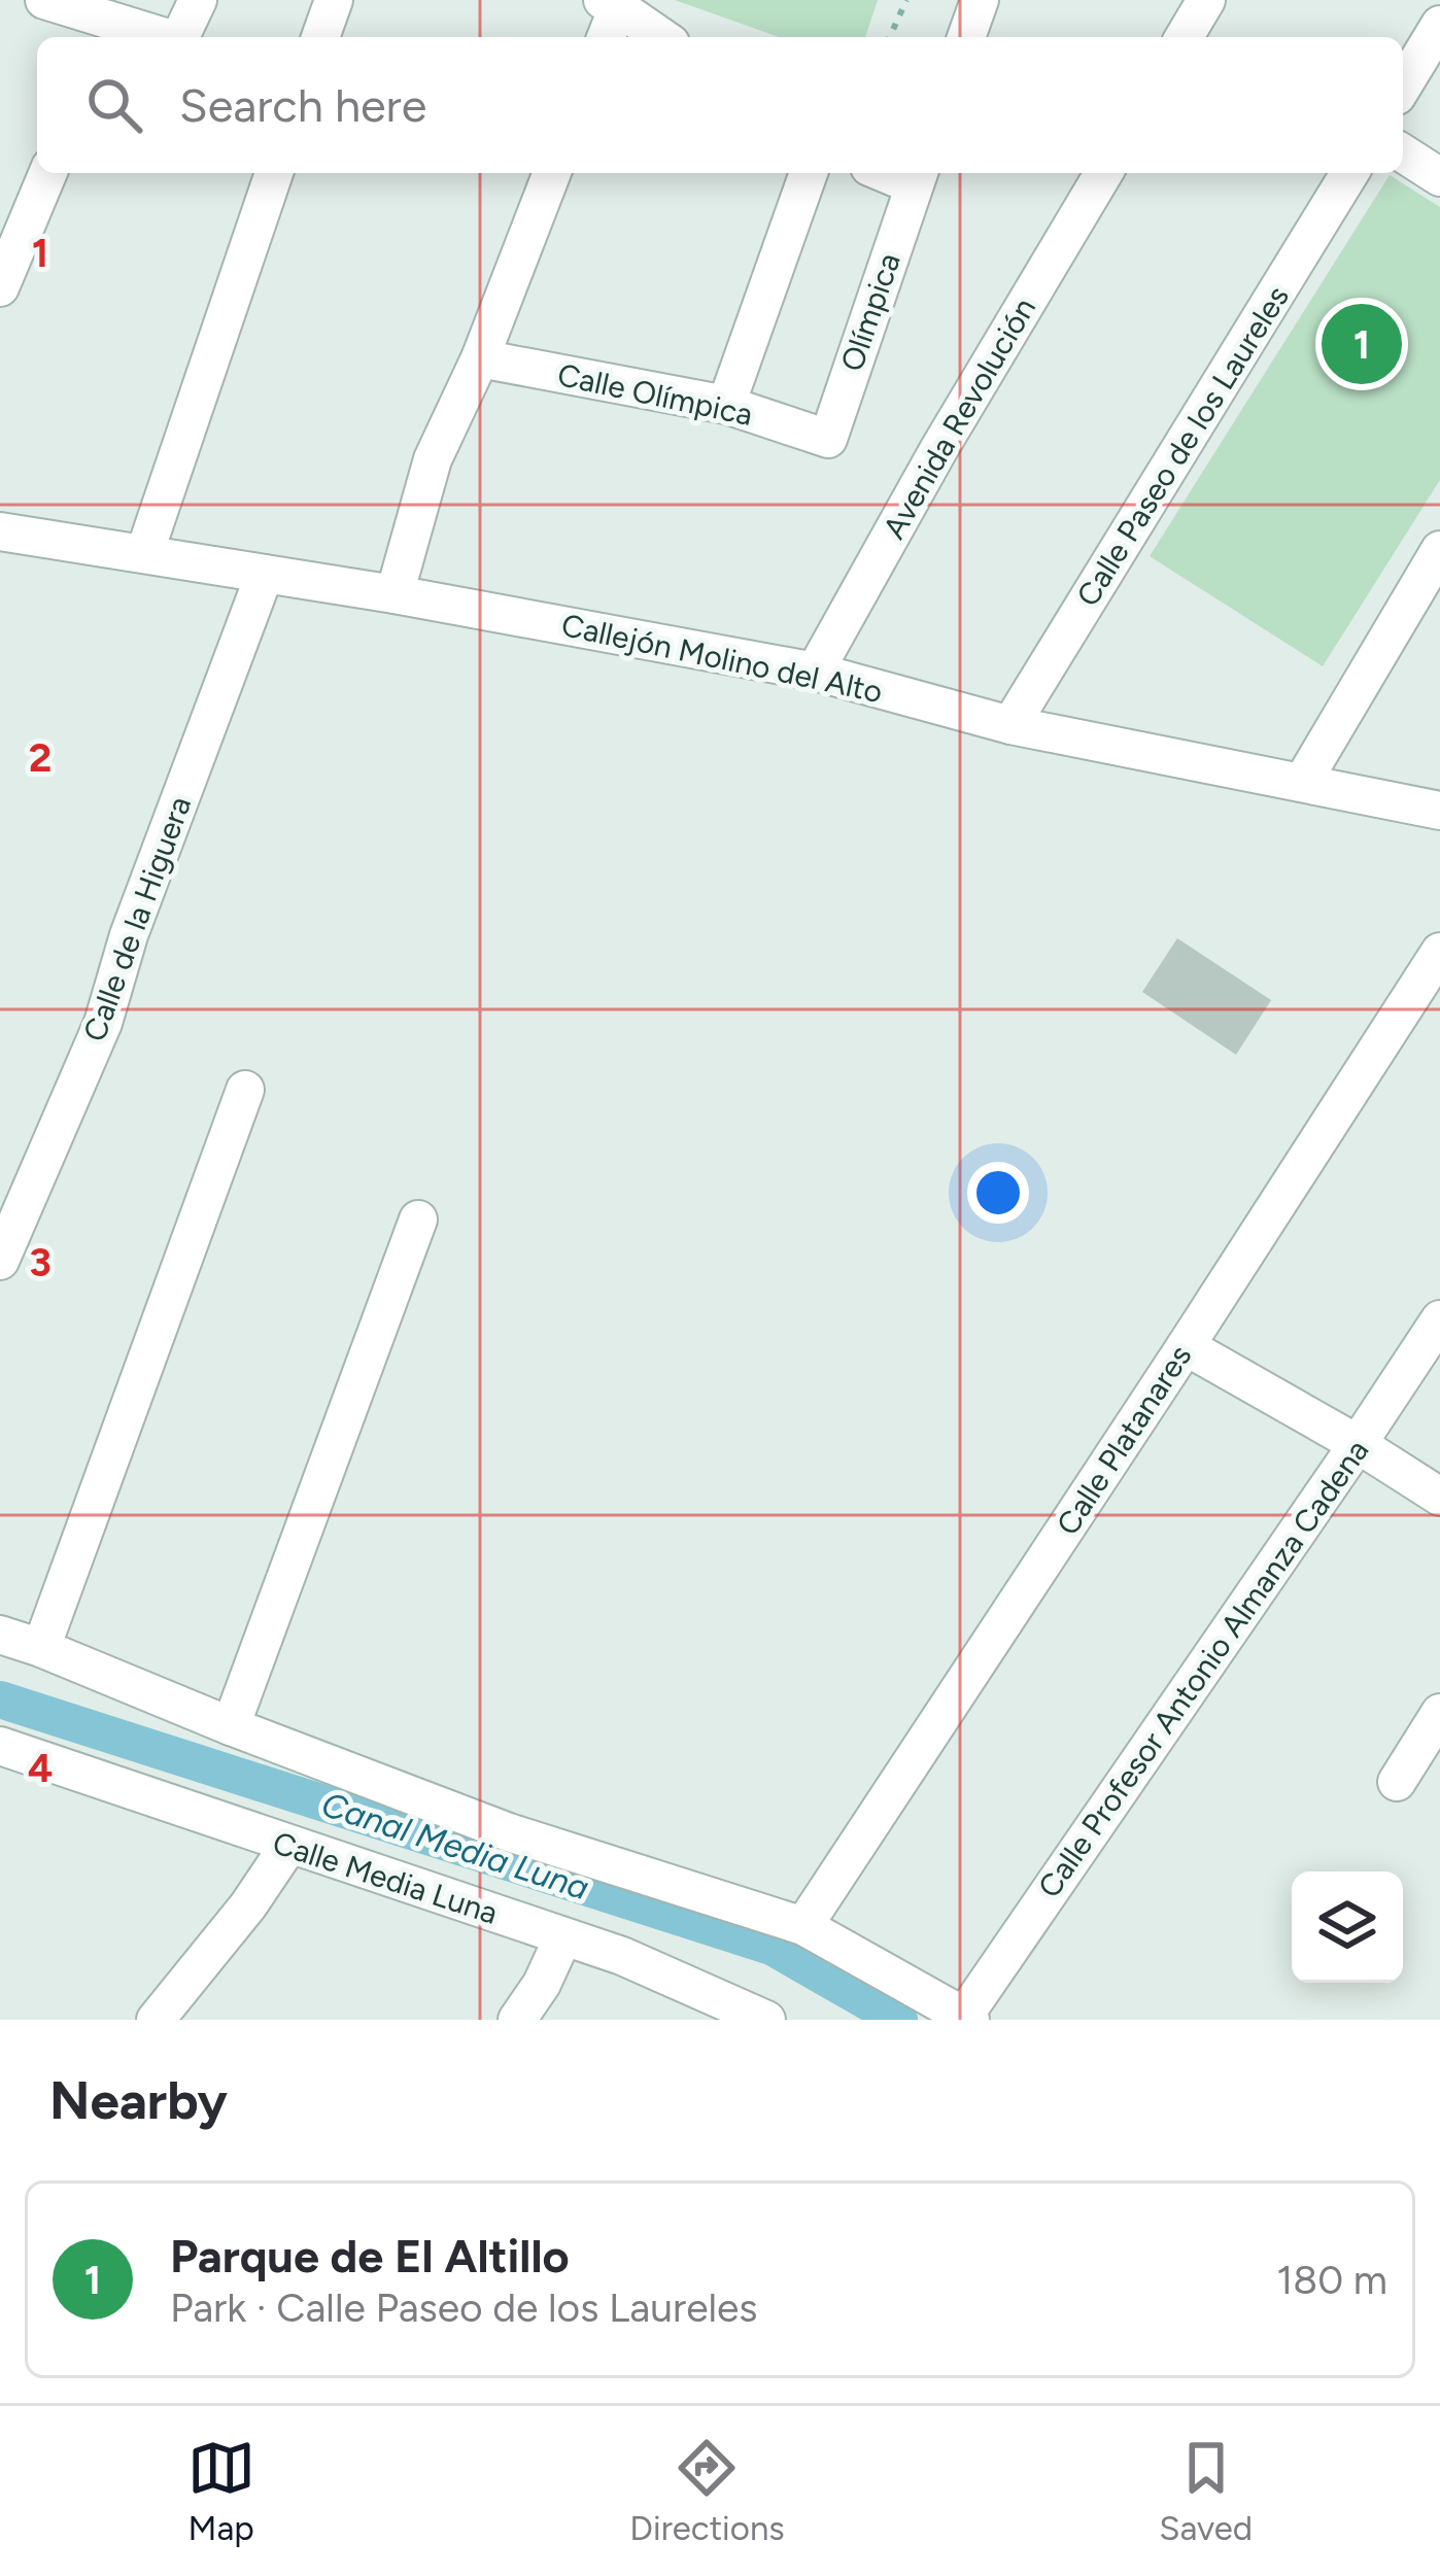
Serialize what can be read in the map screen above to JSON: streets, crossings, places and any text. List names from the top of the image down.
{
  "streets": {
    "street": [
      "Olímpica",
      "Calle Olímpica",
      "Avenida Revolución",
      "Calle Paseo de los Laureles",
      "Callejón Molino del Alto",
      "Calle de la Higuera",
      "Calle Platanares",
      "Calle Profesor Antonio Almanza Cadena",
      "Calle Media Luna"
    ]
  },
  "crossings": [
    ["Olímpica", "Calle Olímpica"],
    ["Avenida Revolución", "Callejón Molino del Alto"],
    ["Calle Paseo de los Laureles", "Callejón Molino del Alto"],
    ["Callejón Molino del Alto", "Calle de la Higuera"]
  ],
  "water": ["Canal Media Luna"],
  "page": {
    "search": "Search here",
    "pins": "1",
    "heading": "Nearby",
    "list": [
      {
        "mark": "1",
        "name": "Parque de El Altillo",
        "note": "Park · Calle Paseo de los Laureles",
        "value": "180 m"
      }
    ],
    "nav": ["Map", "Directions", "Saved"]
  },
  "grid": {
    "rows": [
      "1",
      "2",
      "3",
      "4"
    ]
  }
}
